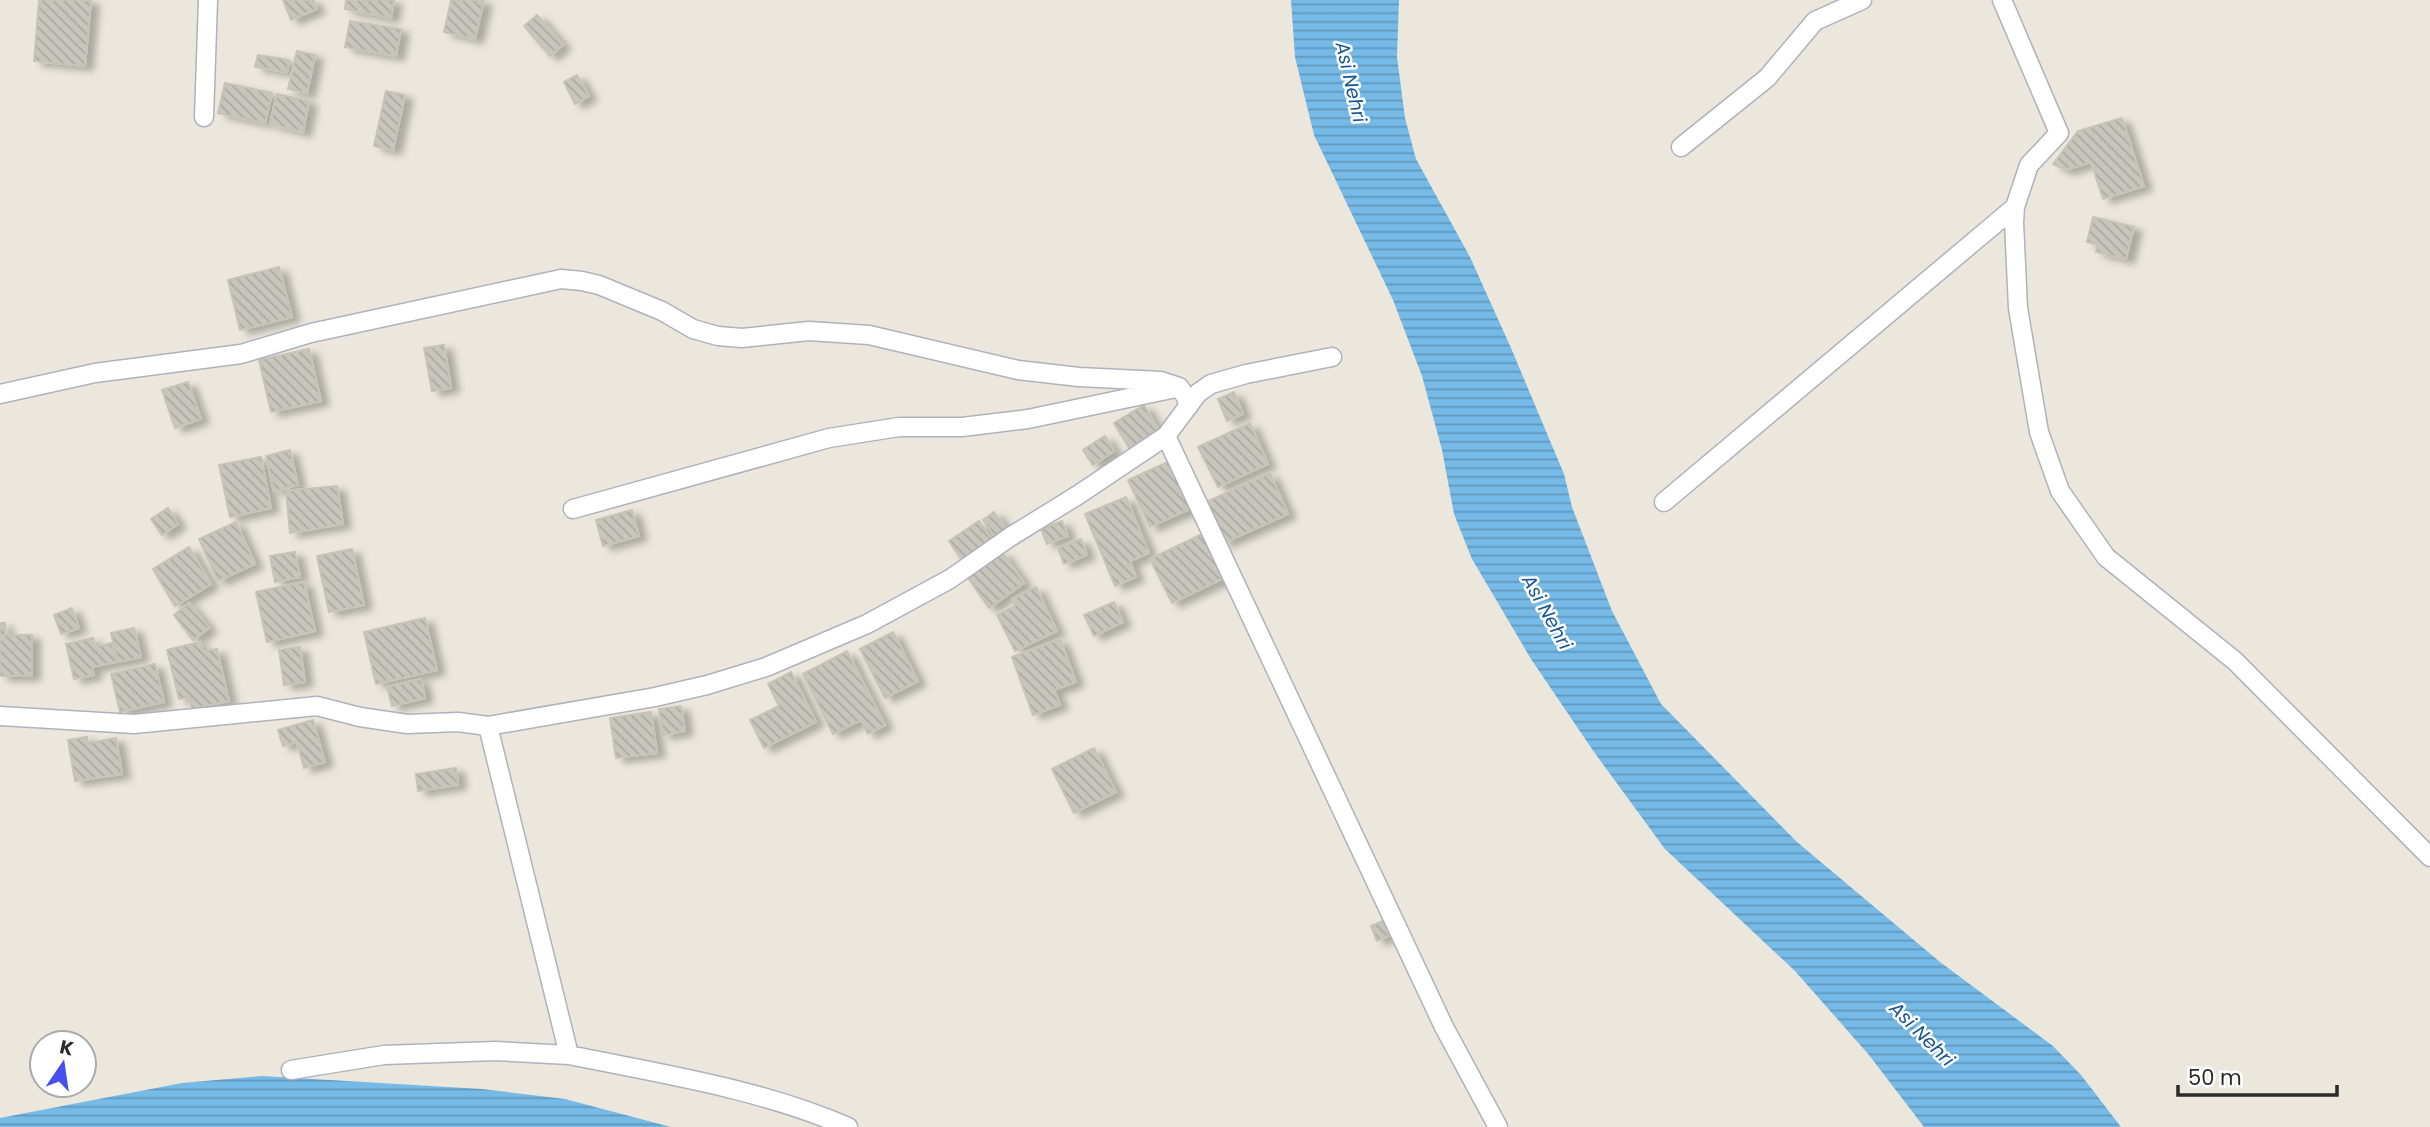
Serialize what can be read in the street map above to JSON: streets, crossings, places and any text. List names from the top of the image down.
{
  "water": ["Asi Nehri"],
  "scale_bar": "50 m",
  "north": "top"
}
